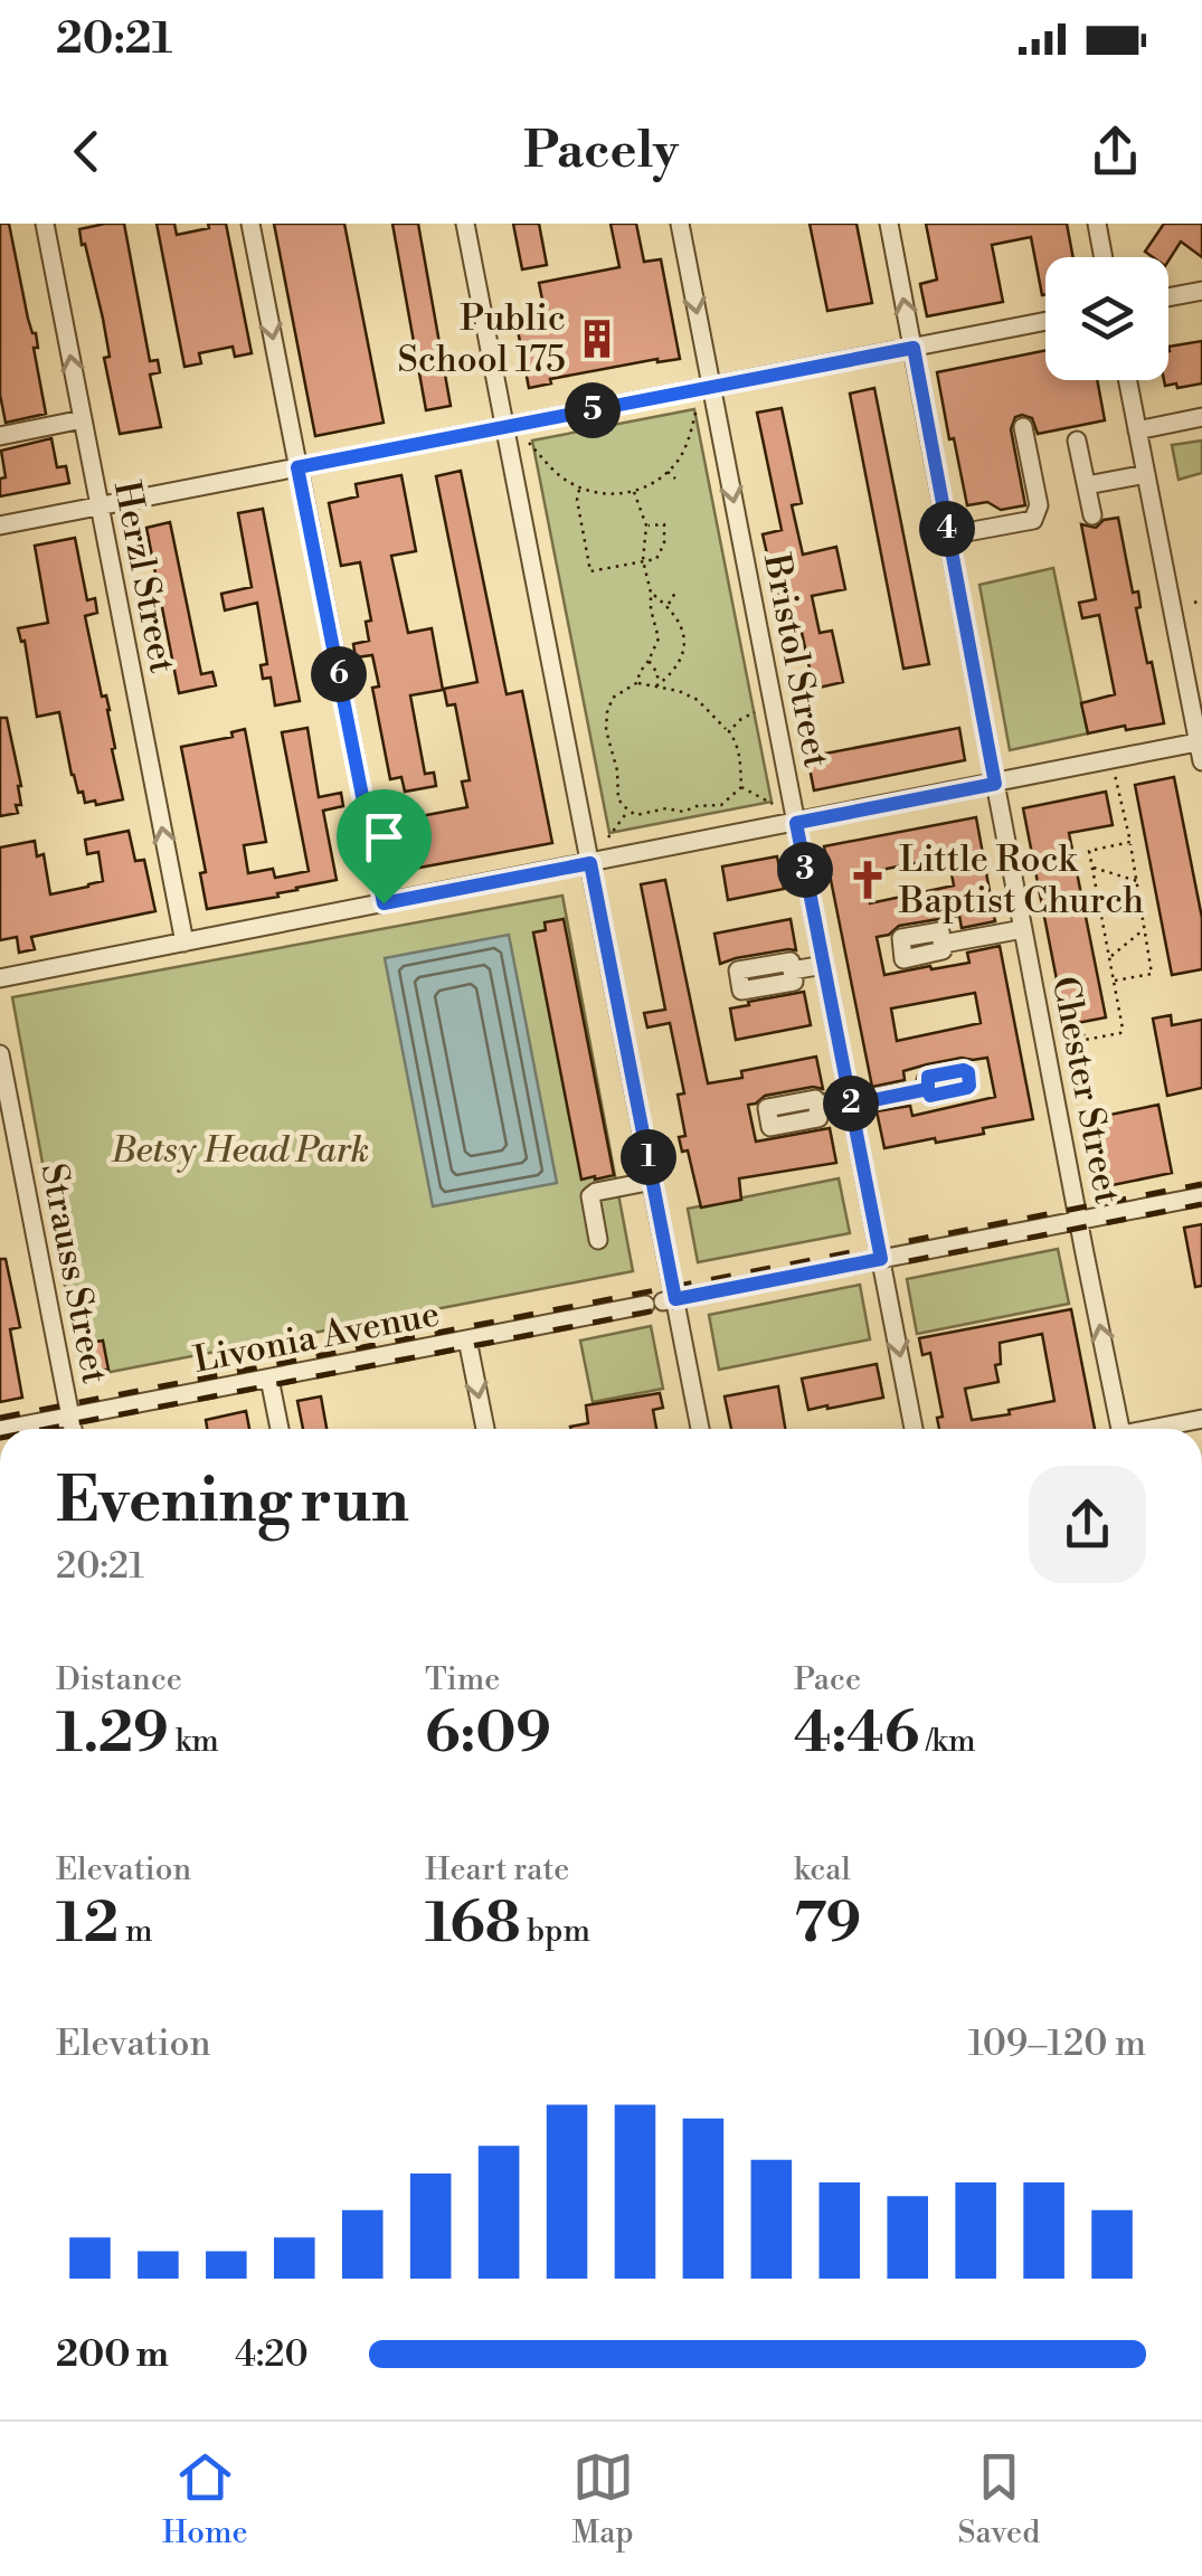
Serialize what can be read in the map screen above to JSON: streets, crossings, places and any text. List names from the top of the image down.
{
  "streets": {
    "street": [
      "Herzl Street",
      "Bristol Street",
      "Chester Street",
      "Strauss Street",
      "Livonia Avenue"
    ]
  },
  "crossings": [
    ["Bristol Street", "Livonia Avenue"],
    ["Chester Street", "Livonia Avenue"],
    ["Strauss Street", "Livonia Avenue"]
  ],
  "one_way": ["Herzl Street", "Bristol Street"],
  "parks": ["Betsy Head Park"],
  "places": {
    "building": ["Public School 175"],
    "church": ["Little Rock Baptist Church"]
  },
  "page": {
    "status": "20:21",
    "header": "Pacely",
    "pins": [
      "5",
      "4",
      "6",
      "3",
      "2",
      "1"
    ],
    "heading": ["Evening run", "20:21"],
    "stats": [
      ["Distance", "1.29 km"],
      ["Time", "6:09"],
      ["Pace", "4:46 /km"],
      ["Elevation", "12 m"],
      ["Heart rate", "168 bpm"],
      ["kcal", "79"]
    ],
    "chart": ["Elevation", "109–120 m"],
    "list": [
      {
        "name": "200 m",
        "note": "4:20"
      }
    ],
    "tabs": ["Home", "Map", "Saved"]
  }
}
